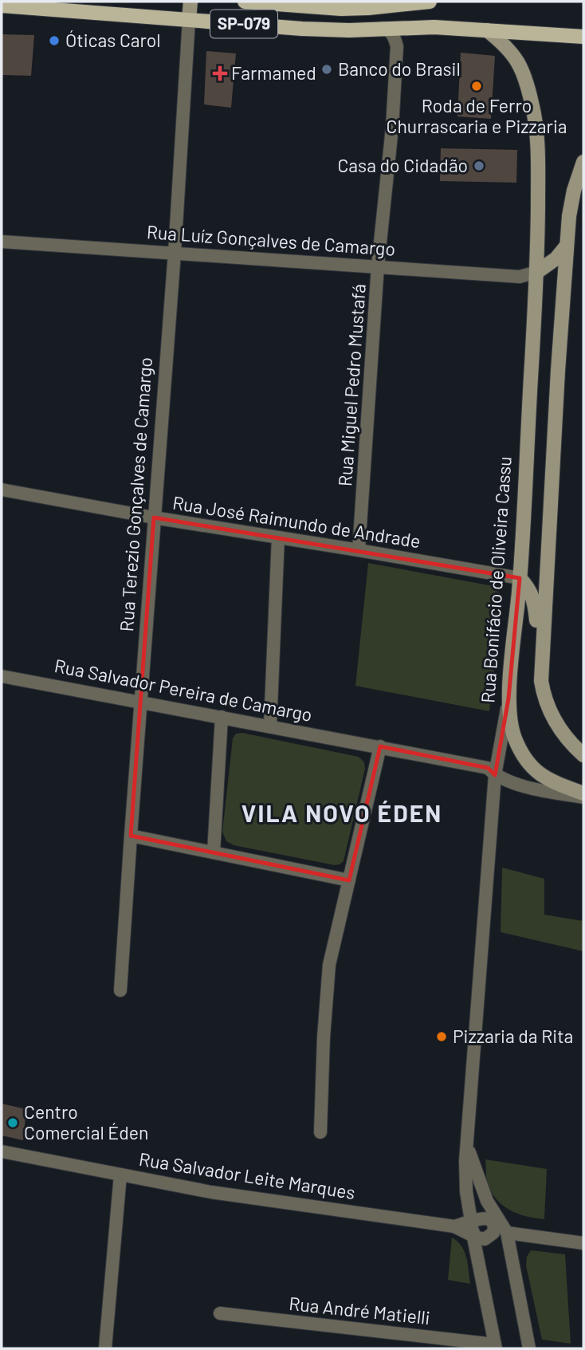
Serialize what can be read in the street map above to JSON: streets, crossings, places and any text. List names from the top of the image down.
{
  "streets": {
    "main road": ["SP-079", "Rua Terezio Gonçalves de Camargo", "Rua Bonifácio de Oliveira Cassu"],
    "street": [
      "Rua Luíz Gonçalves de Camargo",
      "Rua Miguel Pedro Mustafá",
      "Rua José Raimundo de Andrade",
      "Rua Salvador Pereira de Camargo",
      "Rua Salvador Leite Marques",
      "Rua André Matielli"
    ]
  },
  "crossings": [
    ["SP-079", "Rua Miguel Pedro Mustafá"],
    ["SP-079", "Rua Terezio Gonçalves de Camargo"],
    ["SP-079", "Rua Bonifácio de Oliveira Cassu"],
    ["Rua Luíz Gonçalves de Camargo", "Rua Miguel Pedro Mustafá"],
    ["Rua Luíz Gonçalves de Camargo", "Rua Terezio Gonçalves de Camargo"],
    ["Rua Luíz Gonçalves de Camargo", "Rua Bonifácio de Oliveira Cassu"],
    ["Rua Miguel Pedro Mustafá", "Rua José Raimundo de Andrade"],
    ["Rua Terezio Gonçalves de Camargo", "Rua José Raimundo de Andrade"],
    ["Rua Terezio Gonçalves de Camargo", "Rua Salvador Pereira de Camargo"],
    ["Rua José Raimundo de Andrade", "Rua Bonifácio de Oliveira Cassu"],
    ["Rua Bonifácio de Oliveira Cassu", "Rua Salvador Pereira de Camargo"],
    ["Rua Bonifácio de Oliveira Cassu", "Rua Salvador Leite Marques"],
    ["Rua Bonifácio de Oliveira Cassu", "Rua André Matielli"]
  ],
  "districts": ["VILA NOVO ÉDEN"],
  "places": {
    "other": [
      "Óticas Carol",
      "Banco do Brasil",
      "Roda de Ferro Churrascaria e Pizzaria",
      "Casa do Cidadão",
      "Pizzaria da Rita",
      "Centro Comercial Éden"
    ],
    "health": ["Farmamed"]
  }
}
